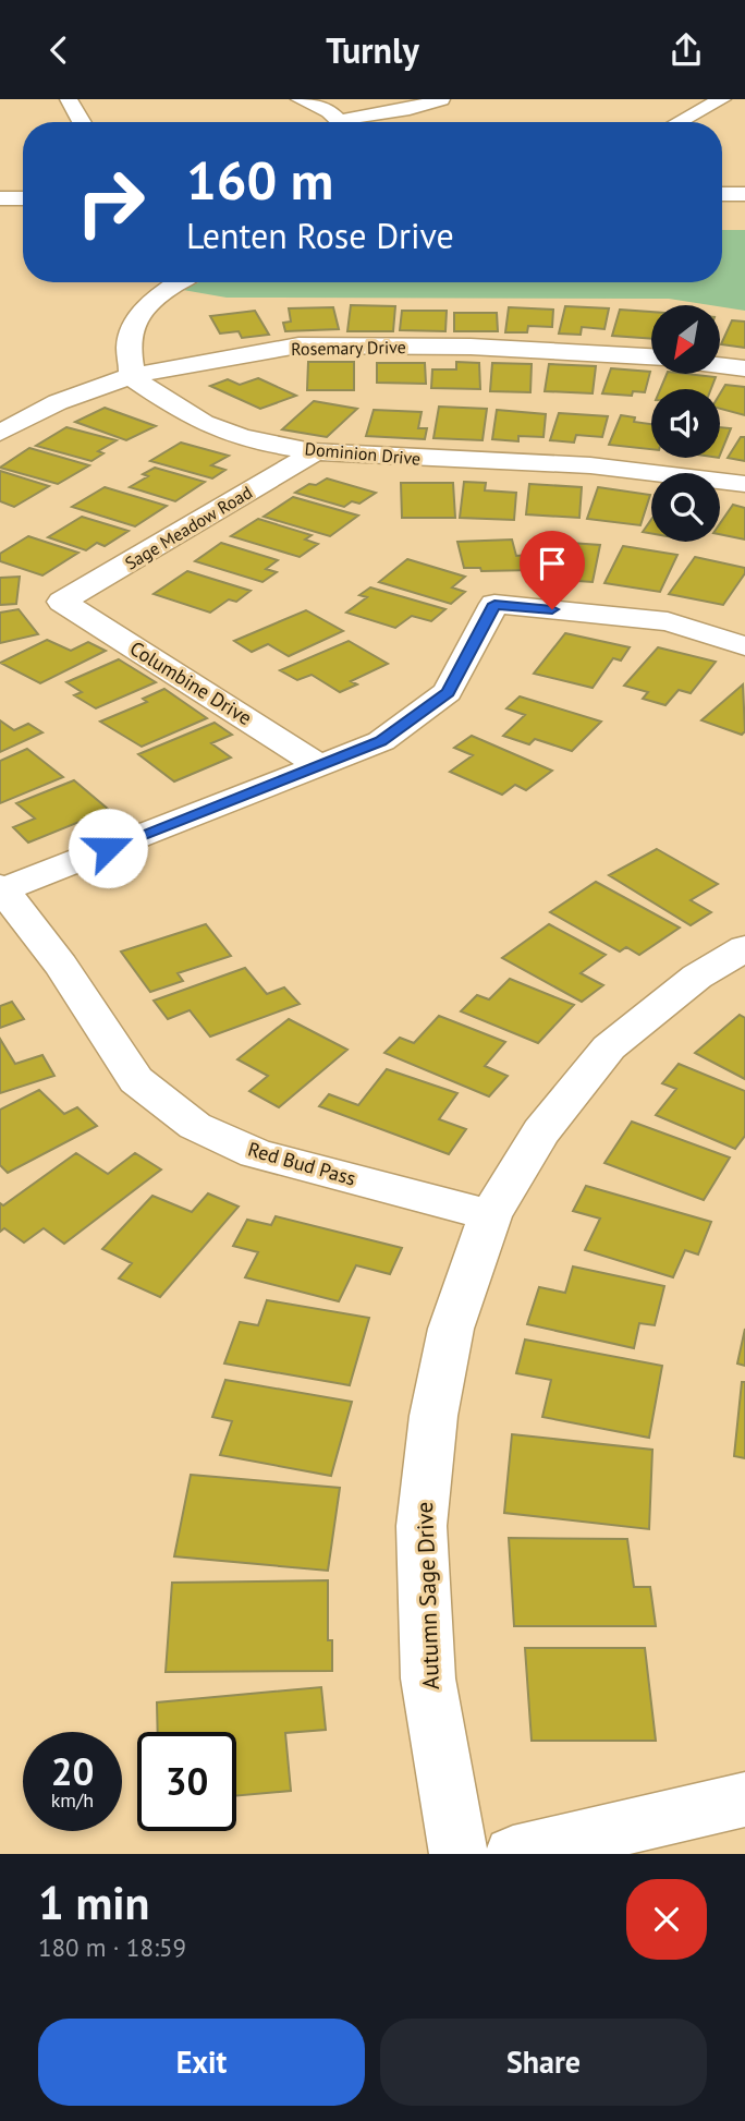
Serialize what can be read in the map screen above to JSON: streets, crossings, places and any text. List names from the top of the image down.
{
  "streets": {
    "street": [
      "Rosemary Drive",
      "Dominion Drive",
      "Sage Meadow Road",
      "Columbine Drive",
      "Red Bud Pass",
      "Autumn Sage Drive"
    ]
  },
  "crossings": [
    ["Rosemary Drive", "Dominion Drive"],
    ["Dominion Drive", "Sage Meadow Road"],
    ["Sage Meadow Road", "Columbine Drive"],
    ["Red Bud Pass", "Autumn Sage Drive"]
  ],
  "north": "bottom left",
  "page": {
    "header": "Turnly",
    "turn": ["160 m", "Lenten Rose Drive"],
    "speed": "20 km/h",
    "limit": "30",
    "heading": ["1 min", "180 m · 18:59"],
    "buttons": ["Exit", "Share"]
  }
}
